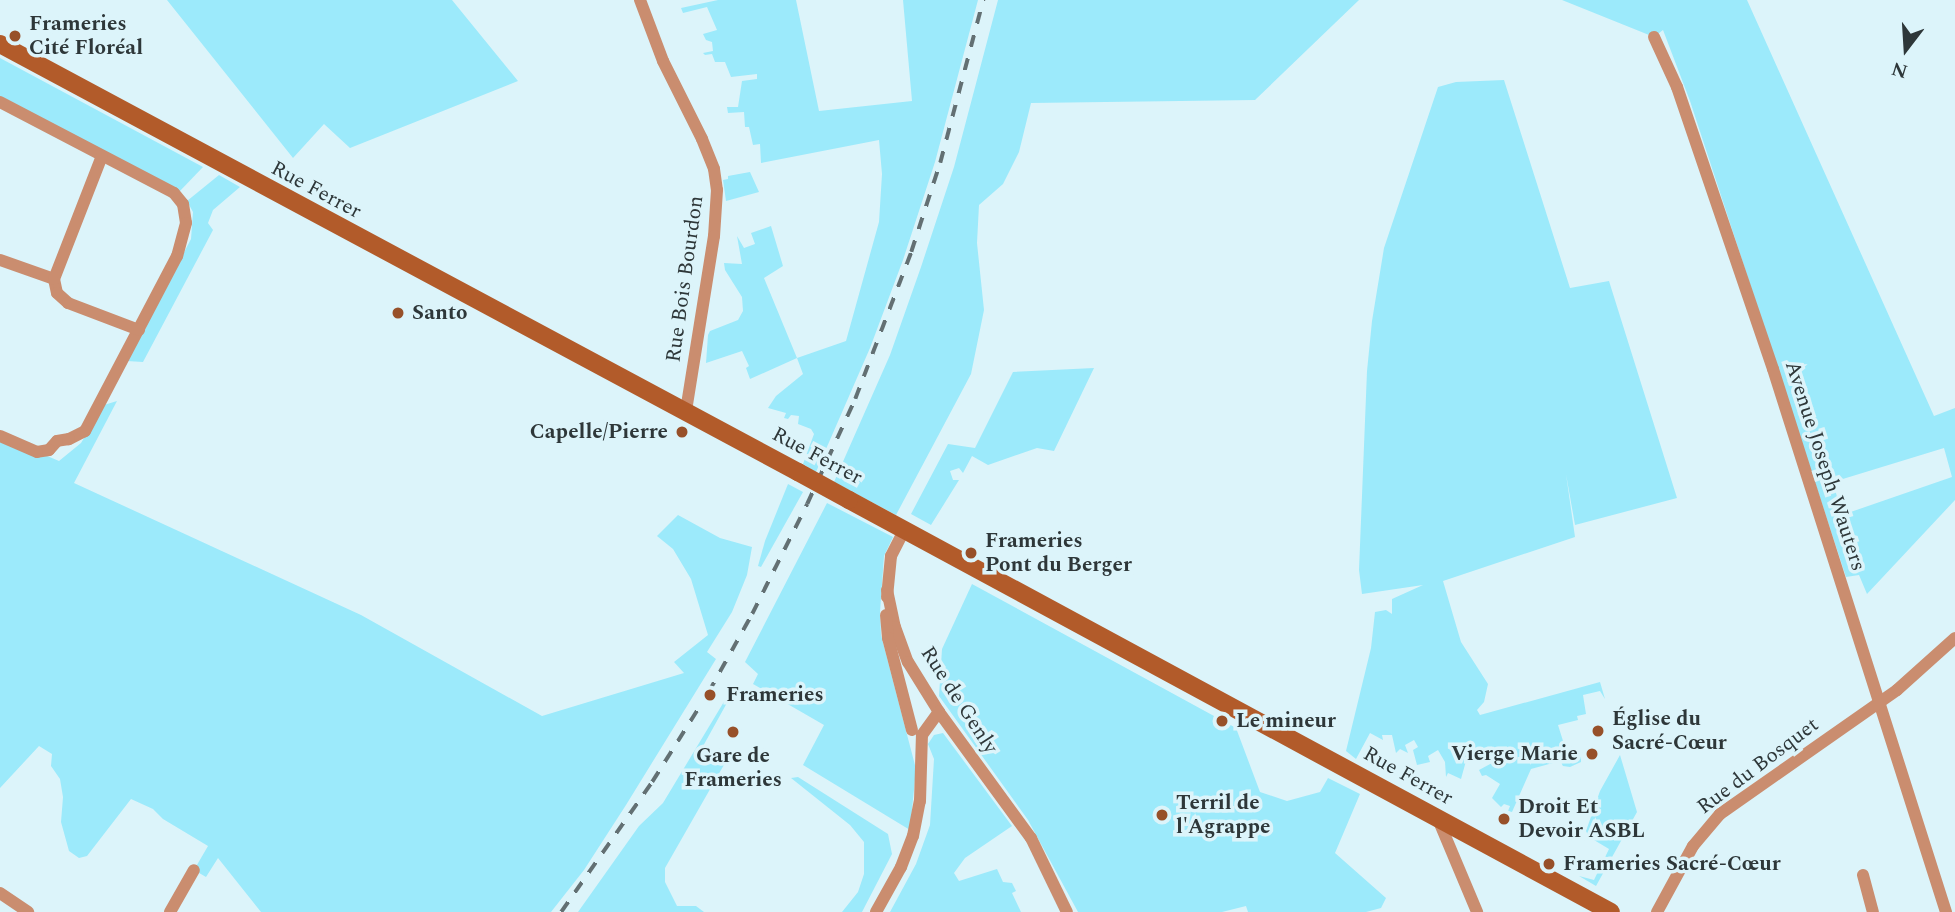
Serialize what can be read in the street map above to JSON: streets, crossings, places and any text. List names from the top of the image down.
{
  "streets": {
    "main road": ["Rue Ferrer"],
    "street": [
      "Rue Bois Bourdon",
      "Avenue Joseph Wauters",
      "Rue de Genly",
      "Rue du Bosquet"
    ]
  },
  "crossings": [
    ["Rue Ferrer", "Rue Bois Bourdon"],
    ["Avenue Joseph Wauters", "Rue du Bosquet"]
  ],
  "places": [
    "Frameries Cité Floréal",
    "Santo",
    "Capelle/Pierre",
    "Frameries Pont du Berger",
    "Frameries",
    "Le mineur",
    "Église du Sacré-Cœur",
    "Gare de Frameries",
    "Vierge Marie",
    "Terril de l'Agrappe",
    "Droit Et Devoir ASBL",
    "Frameries Sacré-Cœur"
  ],
  "north": "bottom"
}
